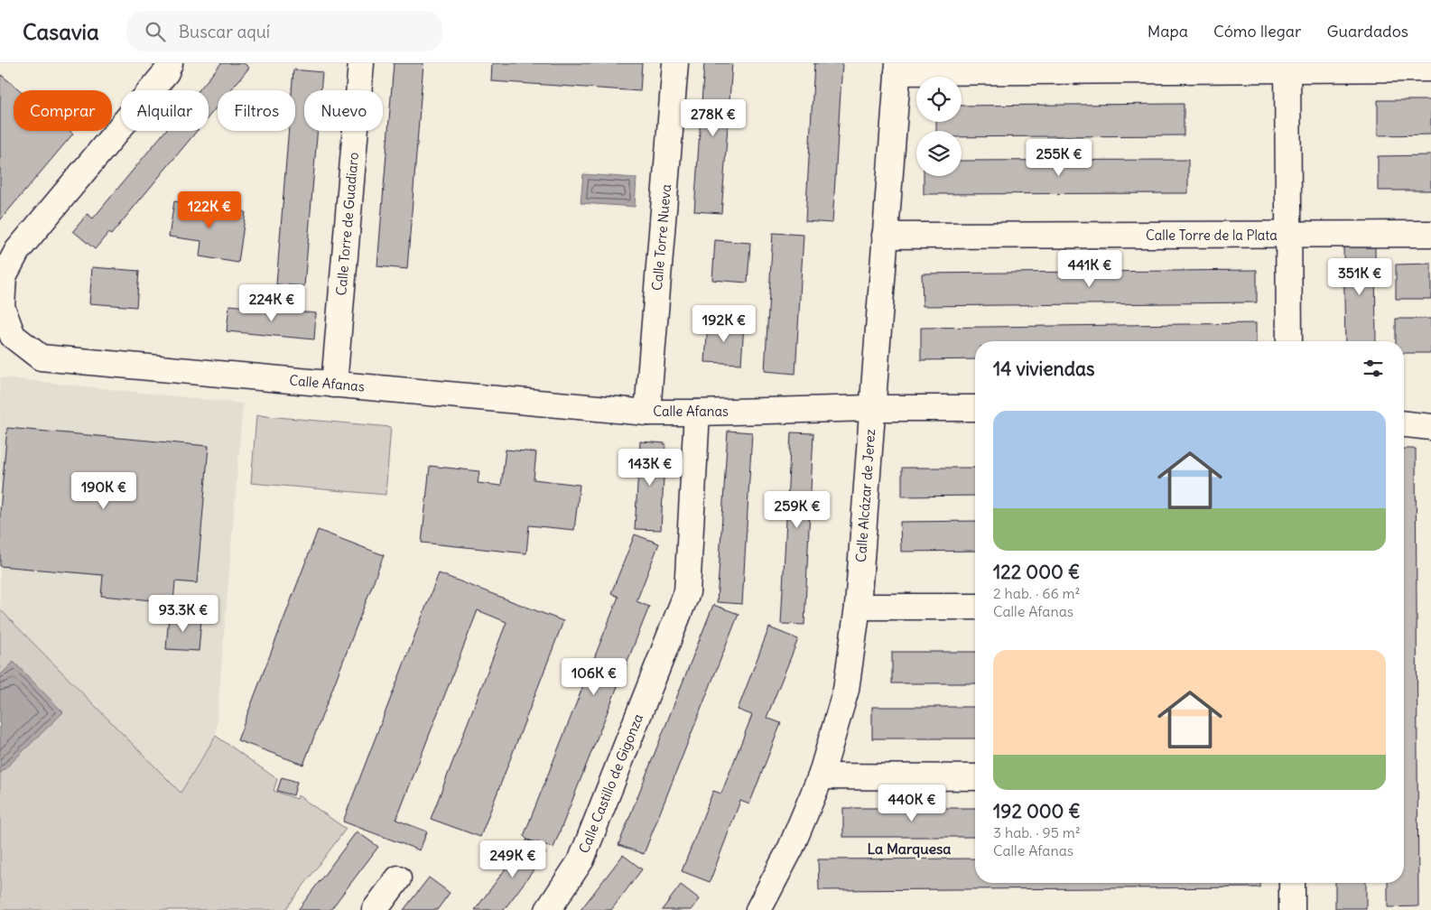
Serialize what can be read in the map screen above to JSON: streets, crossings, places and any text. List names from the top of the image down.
{
  "streets": {
    "street": [
      "Calle Torre de Guadiaro",
      "Calle Torre de la Plata",
      "Calle Torre Nueva",
      "Calle Afanas",
      "Calle Alcázar de Jerez",
      "Calle Castillo de Gigonza"
    ]
  },
  "crossings": [
    ["Calle Torre de Guadiaro", "Calle Afanas"],
    ["Calle Torre de la Plata", "Calle Alcázar de Jerez"],
    ["Calle Torre Nueva", "Calle Afanas"],
    ["Calle Afanas", "Calle Alcázar de Jerez"],
    ["Calle Afanas", "Calle Castillo de Gigonza"]
  ],
  "districts": ["La Marquesa"],
  "page": {
    "header": "Casavia",
    "search": "Buscar aquí",
    "nav": ["Mapa", "Cómo llegar", "Guardados"],
    "chip": [
      "Comprar",
      "Alquilar",
      "Filtros",
      "Nuevo"
    ],
    "price": [
      "278K €",
      "255K €",
      "122K €",
      "441K €",
      "351K €",
      "224K €",
      "192K €",
      "143K €",
      "190K €",
      "259K €",
      "93.3K €",
      "106K €",
      "440K €",
      "249K €"
    ],
    "heading": "14 viviendas",
    "list": [
      {
        "name": "122 000 €",
        "note": "2 hab. · 66 m² · Calle Afanas"
      },
      {
        "name": "192 000 €",
        "note": "3 hab. · 95 m² · Calle Afanas"
      }
    ]
  }
}
